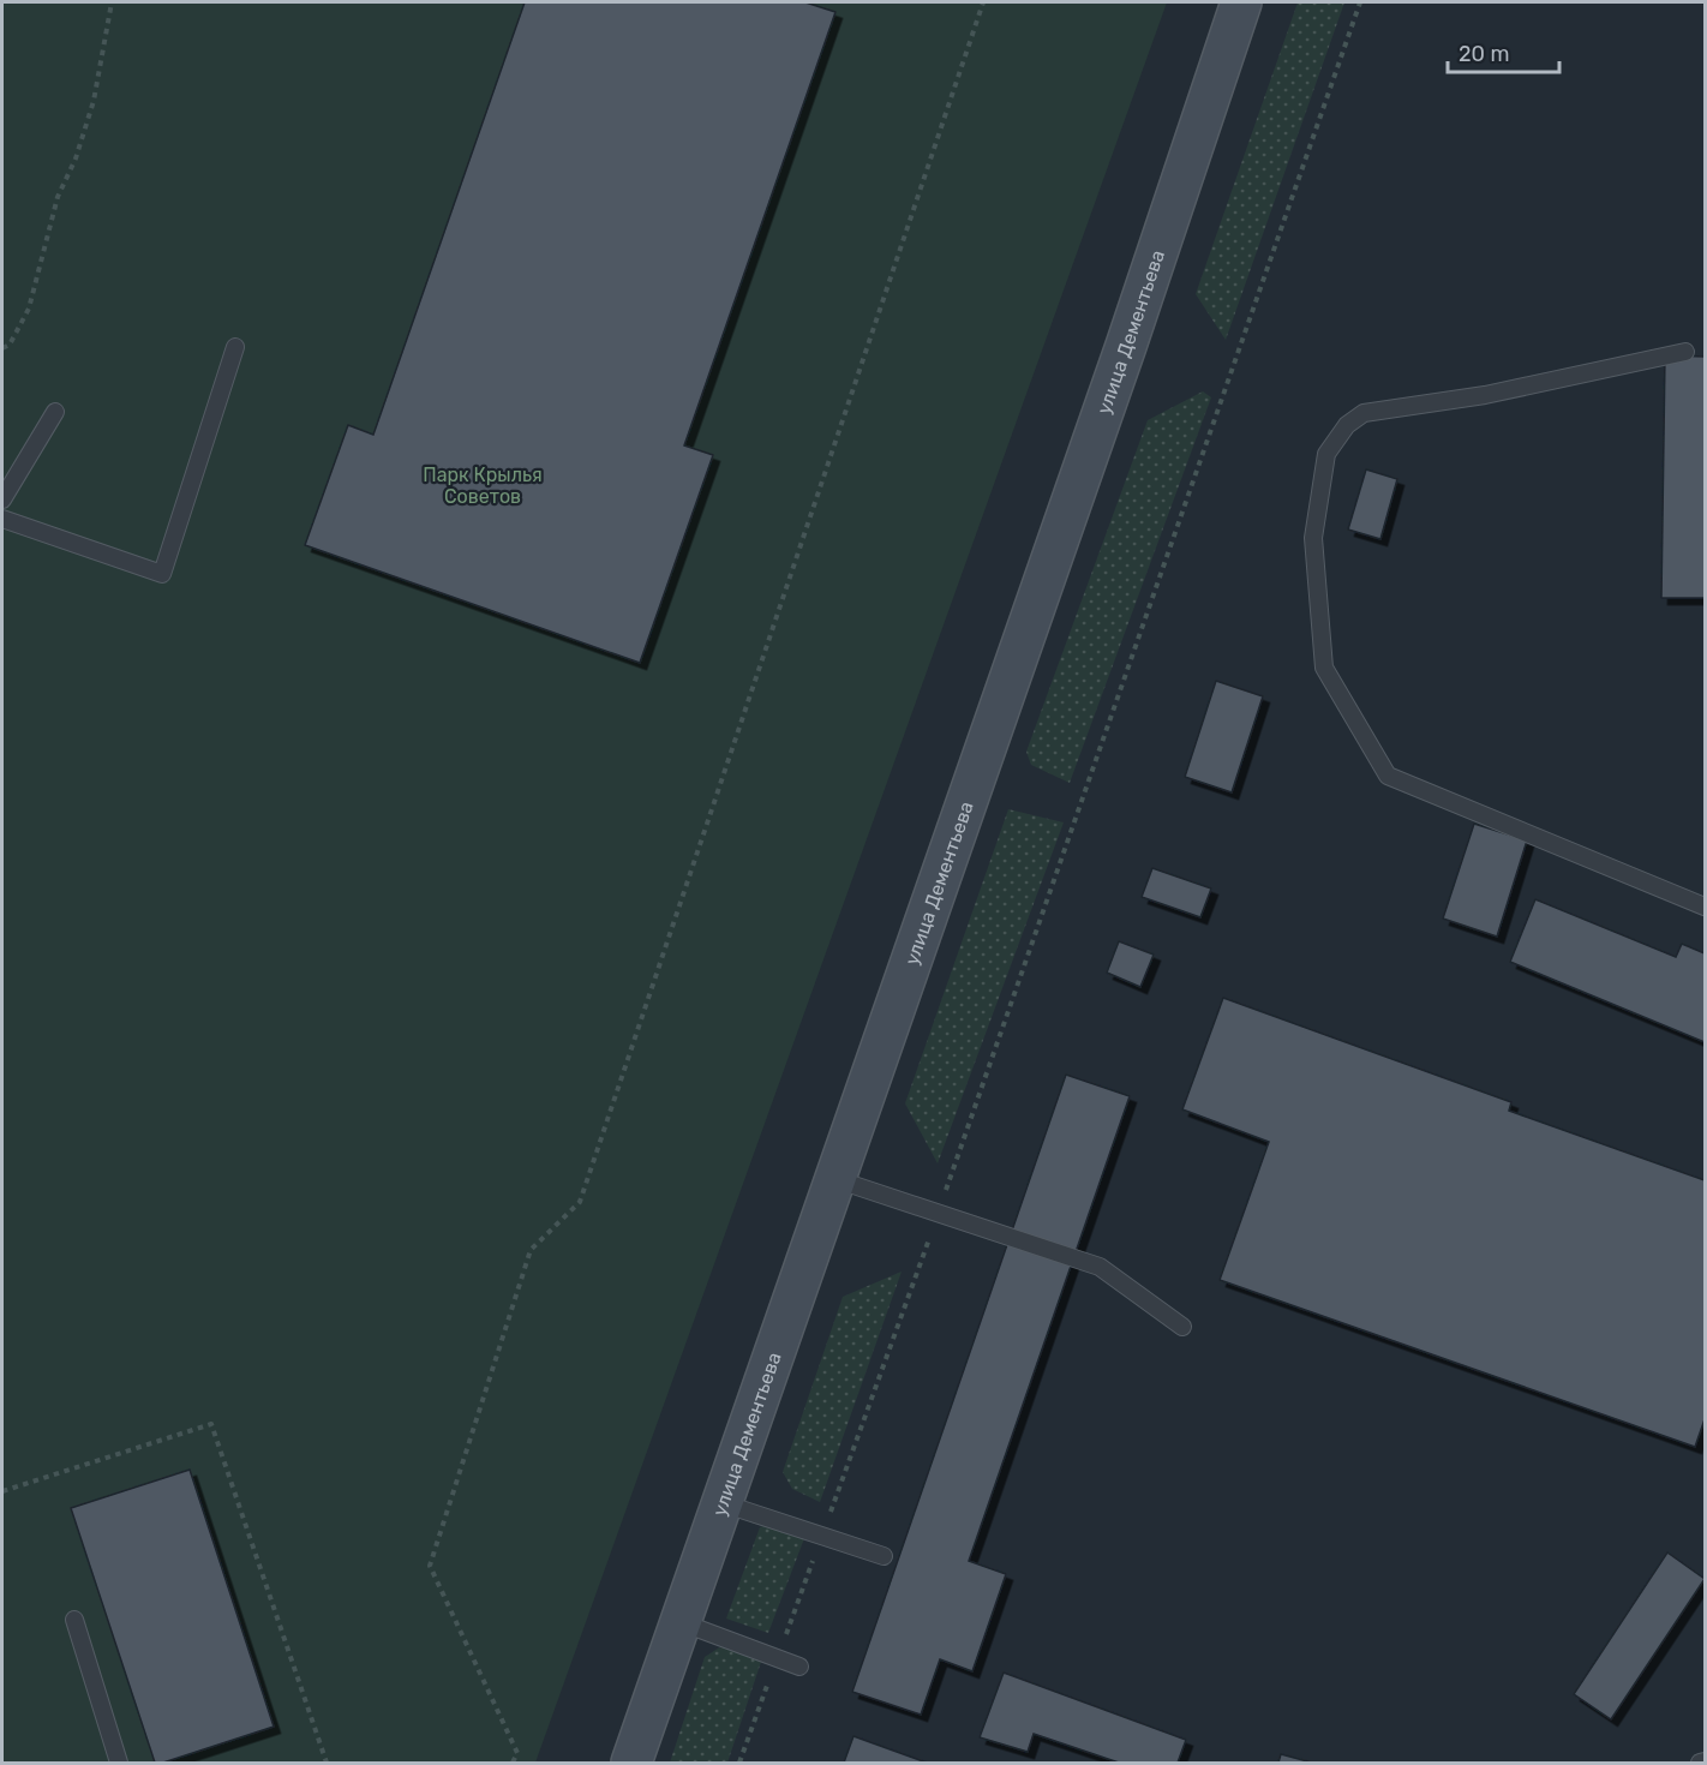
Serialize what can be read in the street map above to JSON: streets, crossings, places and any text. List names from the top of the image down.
{
  "streets": {
    "main road": ["улица Дементьева"]
  },
  "parks": ["Парк Крылья Советов"],
  "scale_bar": "20 m"
}
